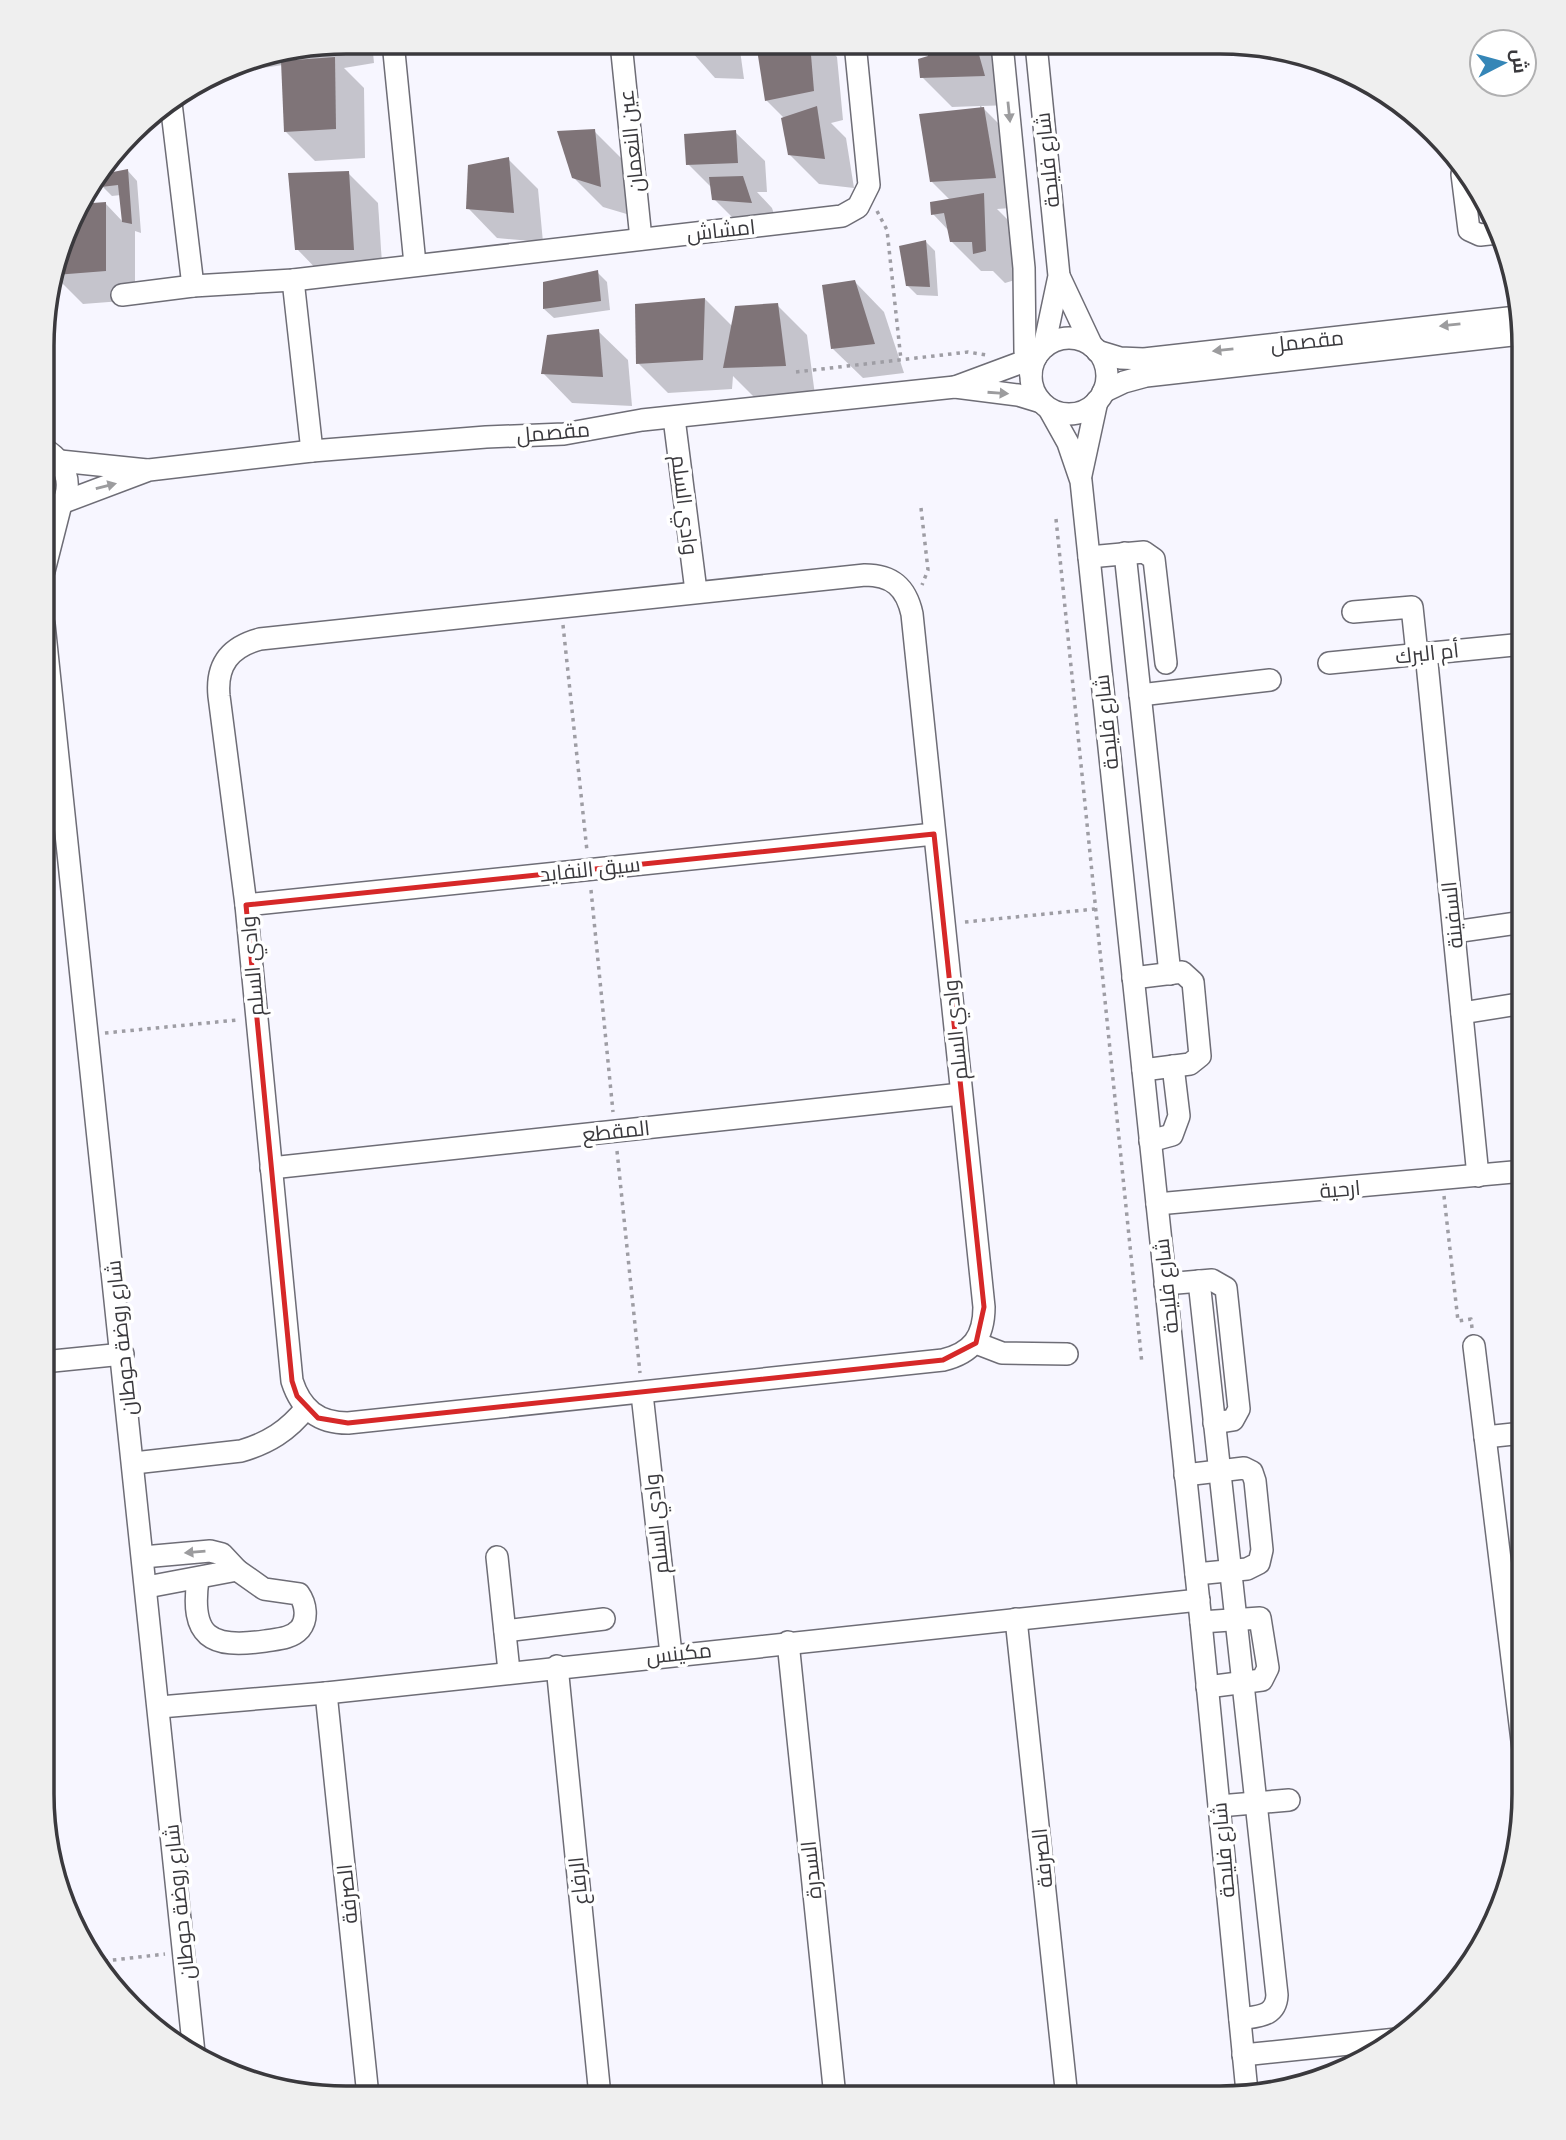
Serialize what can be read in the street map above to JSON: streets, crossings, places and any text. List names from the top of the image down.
{
  "streets": {
    "street": [
      "عين النعمان",
      "شارع فليحة",
      "امشاش",
      "مقصمل",
      "وادي السلم",
      "أم البرك",
      "سيق النفايد",
      "السفينة",
      "المقطع",
      "ارحية",
      "شارع روضة حوطان",
      "مكينس",
      "الصرفة",
      "السدرة",
      "الرفاع"
    ]
  },
  "crossings": [
    ["عين النعمان", "امشاش"],
    ["شارع فليحة", "مقصمل"],
    ["شارع فليحة", "ارحية"],
    ["شارع فليحة", "مكينس"],
    ["مقصمل", "وادي السلم"],
    ["وادي السلم", "سيق النفايد"],
    ["وادي السلم", "المقطع"],
    ["وادي السلم", "مكينس"],
    ["أم البرك", "السفينة"],
    ["السفينة", "ارحية"],
    ["شارع روضة حوطان", "مكينس"],
    ["مكينس", "الصرفة"],
    ["مكينس", "السدرة"],
    ["مكينس", "الرفاع"]
  ],
  "north": "right"
}
